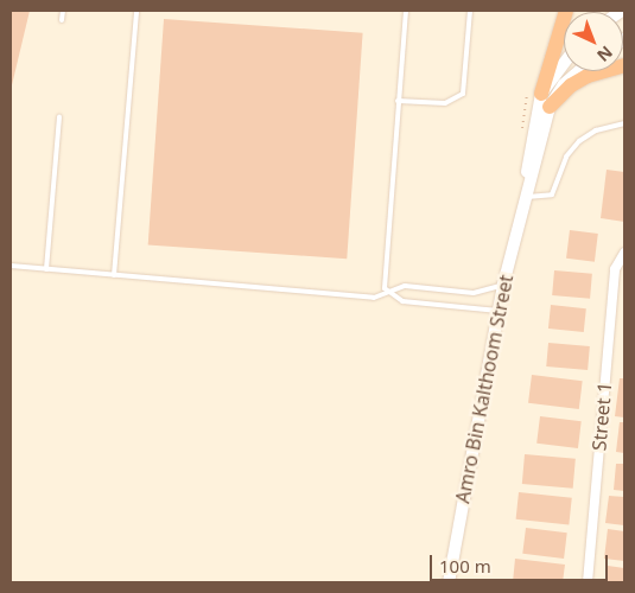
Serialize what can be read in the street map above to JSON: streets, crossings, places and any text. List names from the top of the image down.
{
  "streets": {
    "street": ["Amro Bin Kalthoom Street", "Street 1"]
  },
  "scale_bar": "100 m",
  "north": "bottom right"
}
